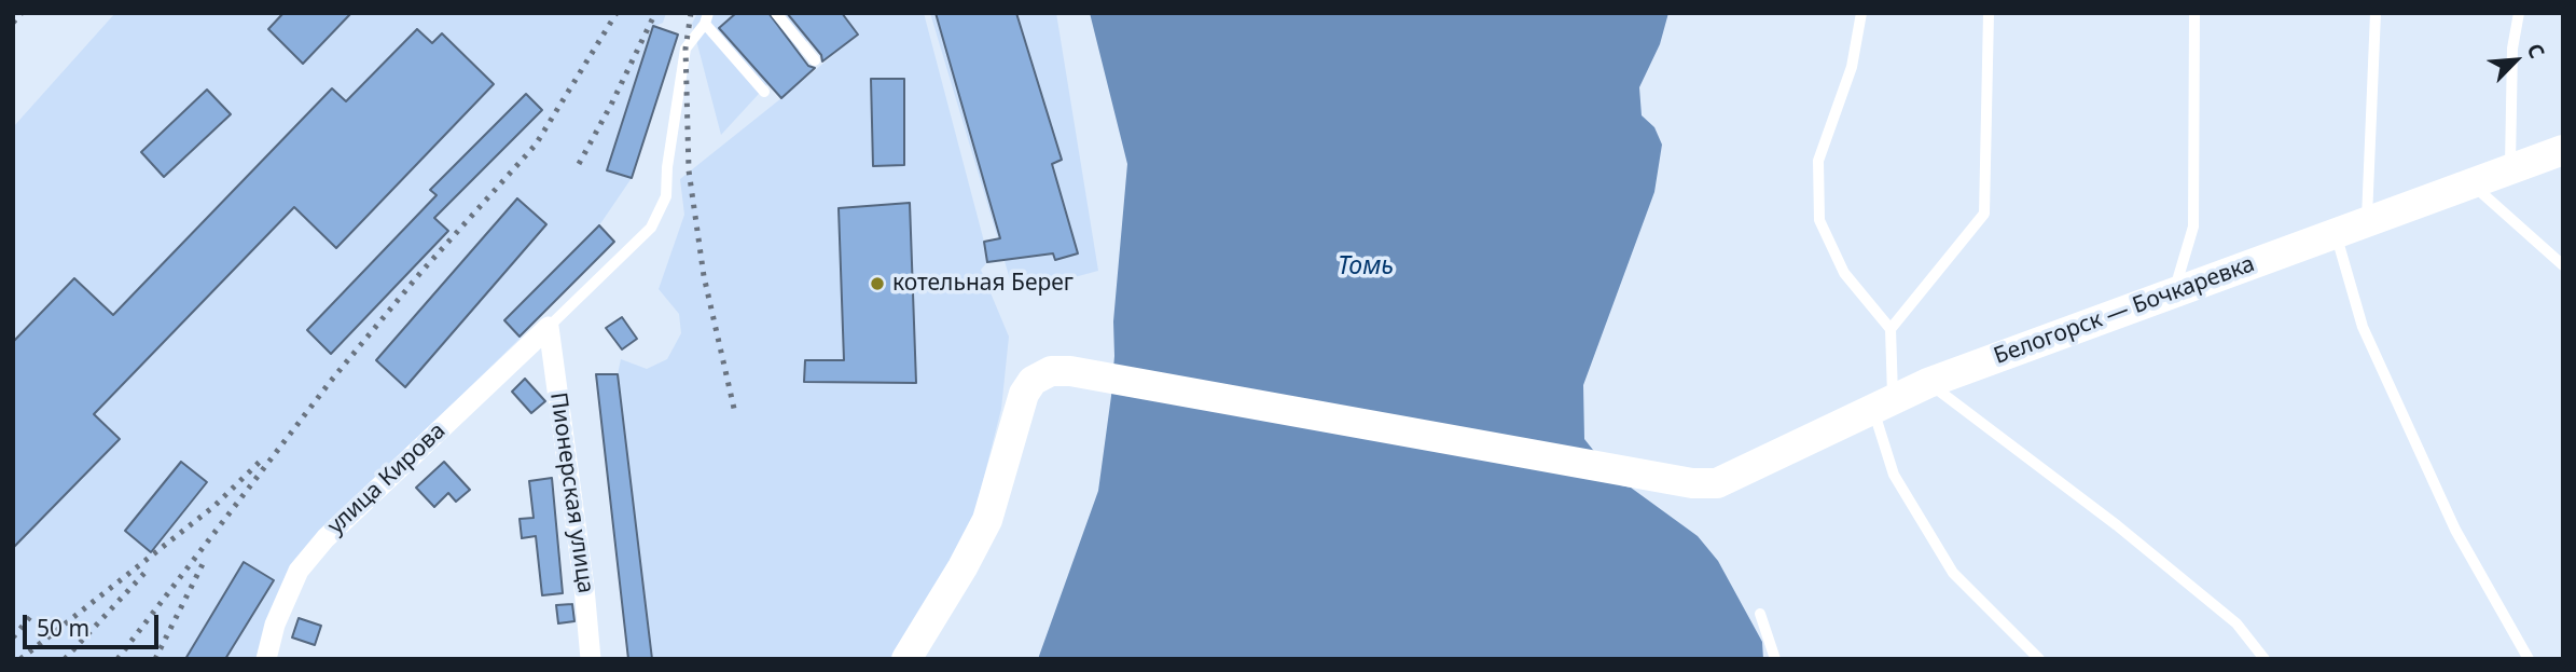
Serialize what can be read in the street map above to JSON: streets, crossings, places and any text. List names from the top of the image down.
{
  "streets": {
    "main road": ["Белогорск — Бочкаревка"],
    "street": ["улица Кирова", "Пионерская улица"]
  },
  "crossings": [
    ["улица Кирова", "Пионерская улица"]
  ],
  "water": ["Томь"],
  "places": ["котельная Берег"],
  "scale_bar": "50 m",
  "north": "top right"
}
